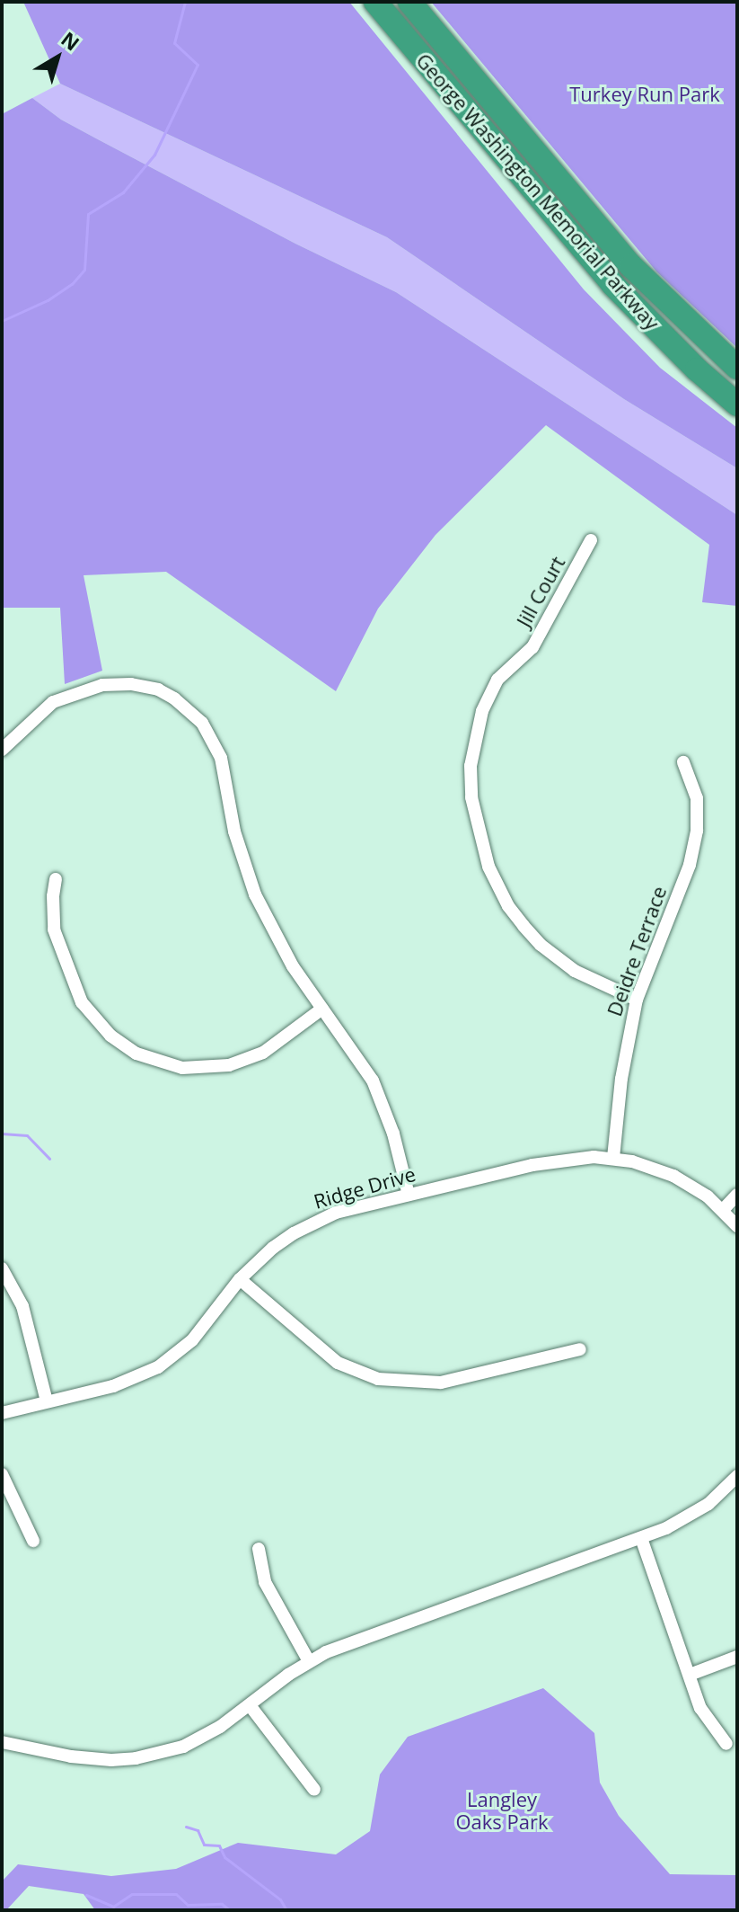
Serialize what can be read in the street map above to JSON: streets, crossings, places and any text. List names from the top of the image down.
{
  "streets": {
    "highway": ["George Washington Memorial Parkway"],
    "street": ["Jill Court", "Deidre Terrace", "Ridge Drive"]
  },
  "crossings": [
    ["Jill Court", "Deidre Terrace"],
    ["Deidre Terrace", "Ridge Drive"]
  ],
  "parks": ["Turkey Run Park", "Langley Oaks Park"],
  "north": "top right"
}
